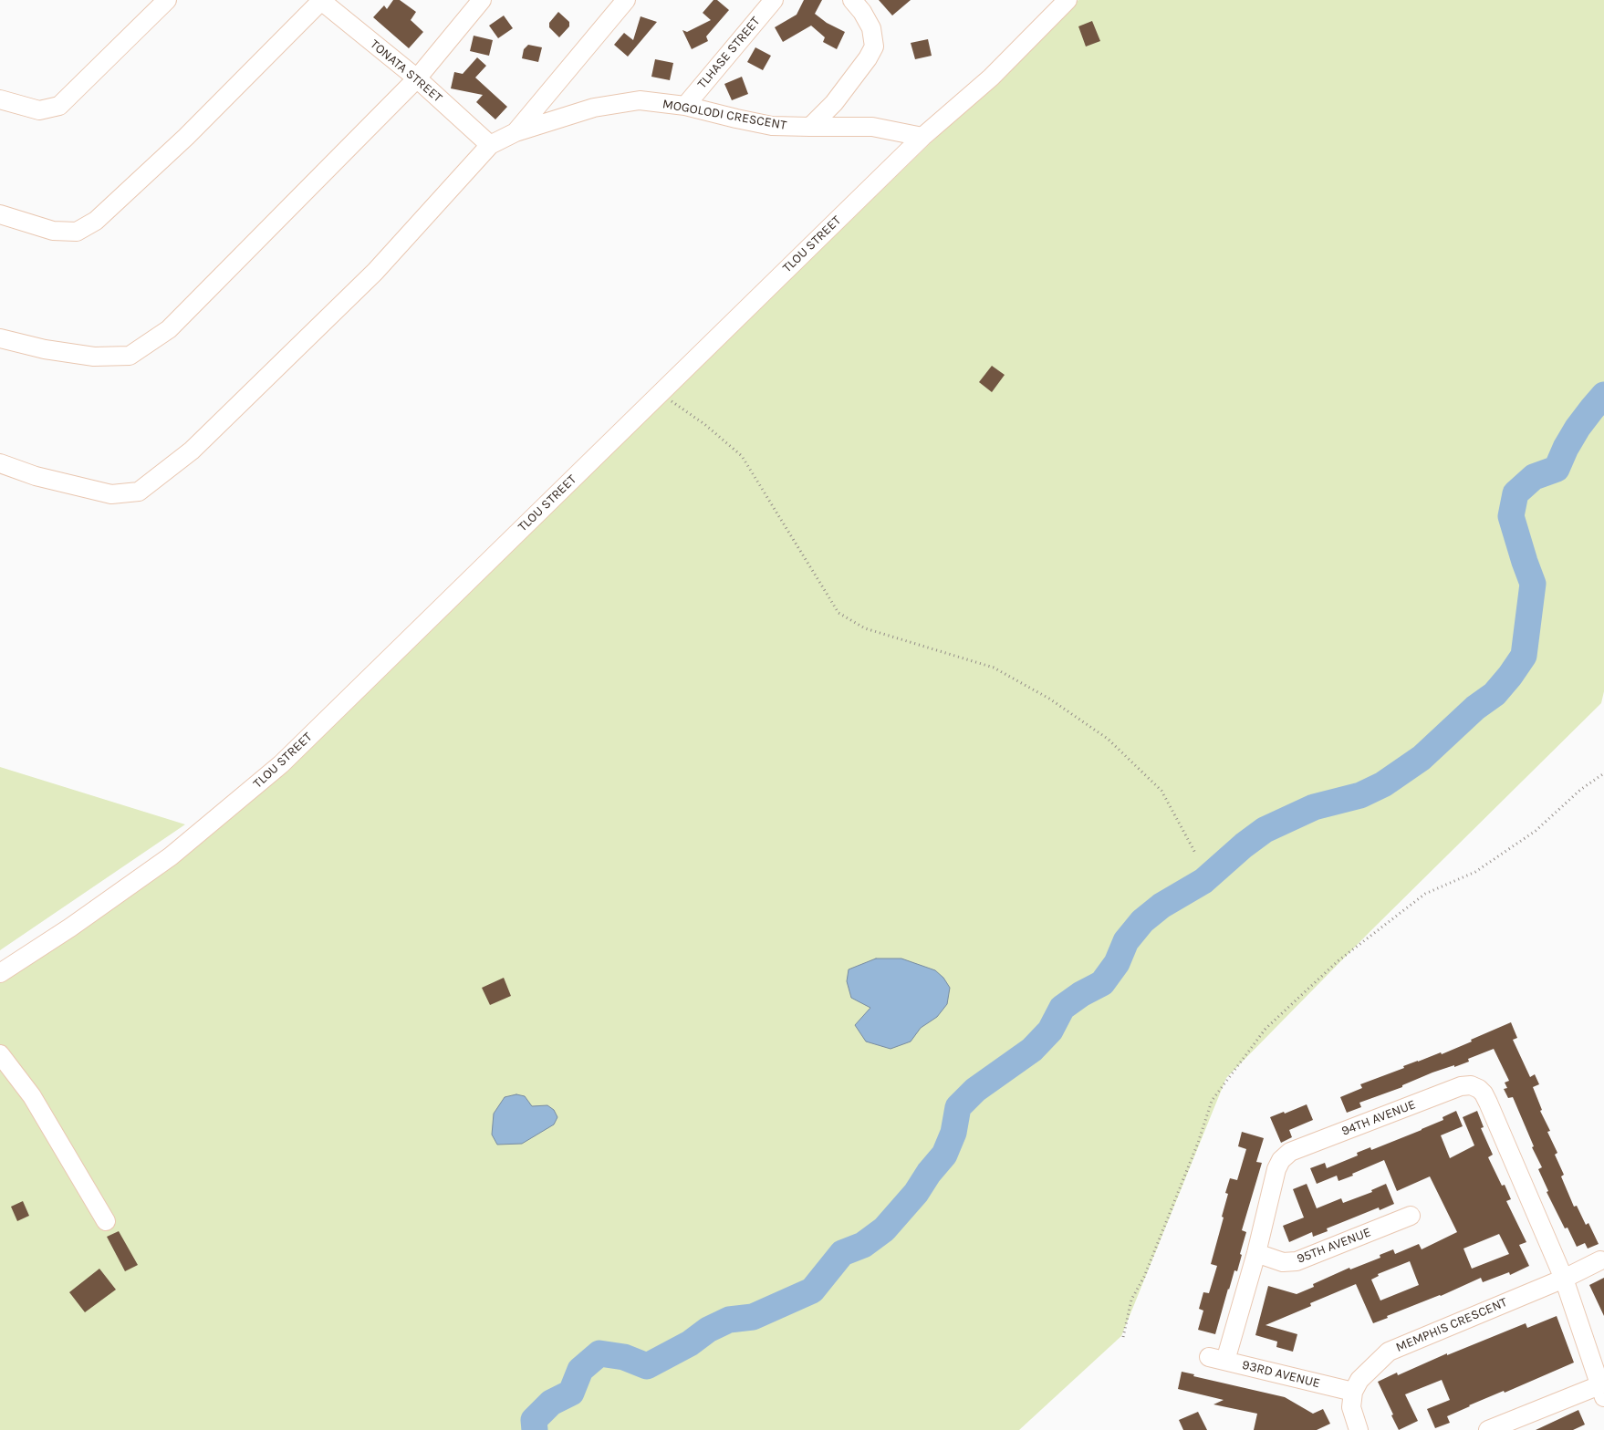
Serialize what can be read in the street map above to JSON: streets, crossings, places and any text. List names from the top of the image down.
{
  "streets": {
    "street": [
      "TLHASE STREET",
      "TONATA STREET",
      "MOGOLODI CRESCENT",
      "TLOU STREET",
      "94TH AVENUE",
      "95TH AVENUE",
      "MEMPHIS CRESCENT",
      "93RD AVENUE"
    ]
  },
  "crossings": [
    ["TLHASE STREET", "MOGOLODI CRESCENT"],
    ["TONATA STREET", "MOGOLODI CRESCENT"],
    ["MOGOLODI CRESCENT", "TLOU STREET"],
    ["94TH AVENUE", "95TH AVENUE"],
    ["94TH AVENUE", "MEMPHIS CRESCENT"],
    ["94TH AVENUE", "93RD AVENUE"],
    ["MEMPHIS CRESCENT", "93RD AVENUE"]
  ]
}
